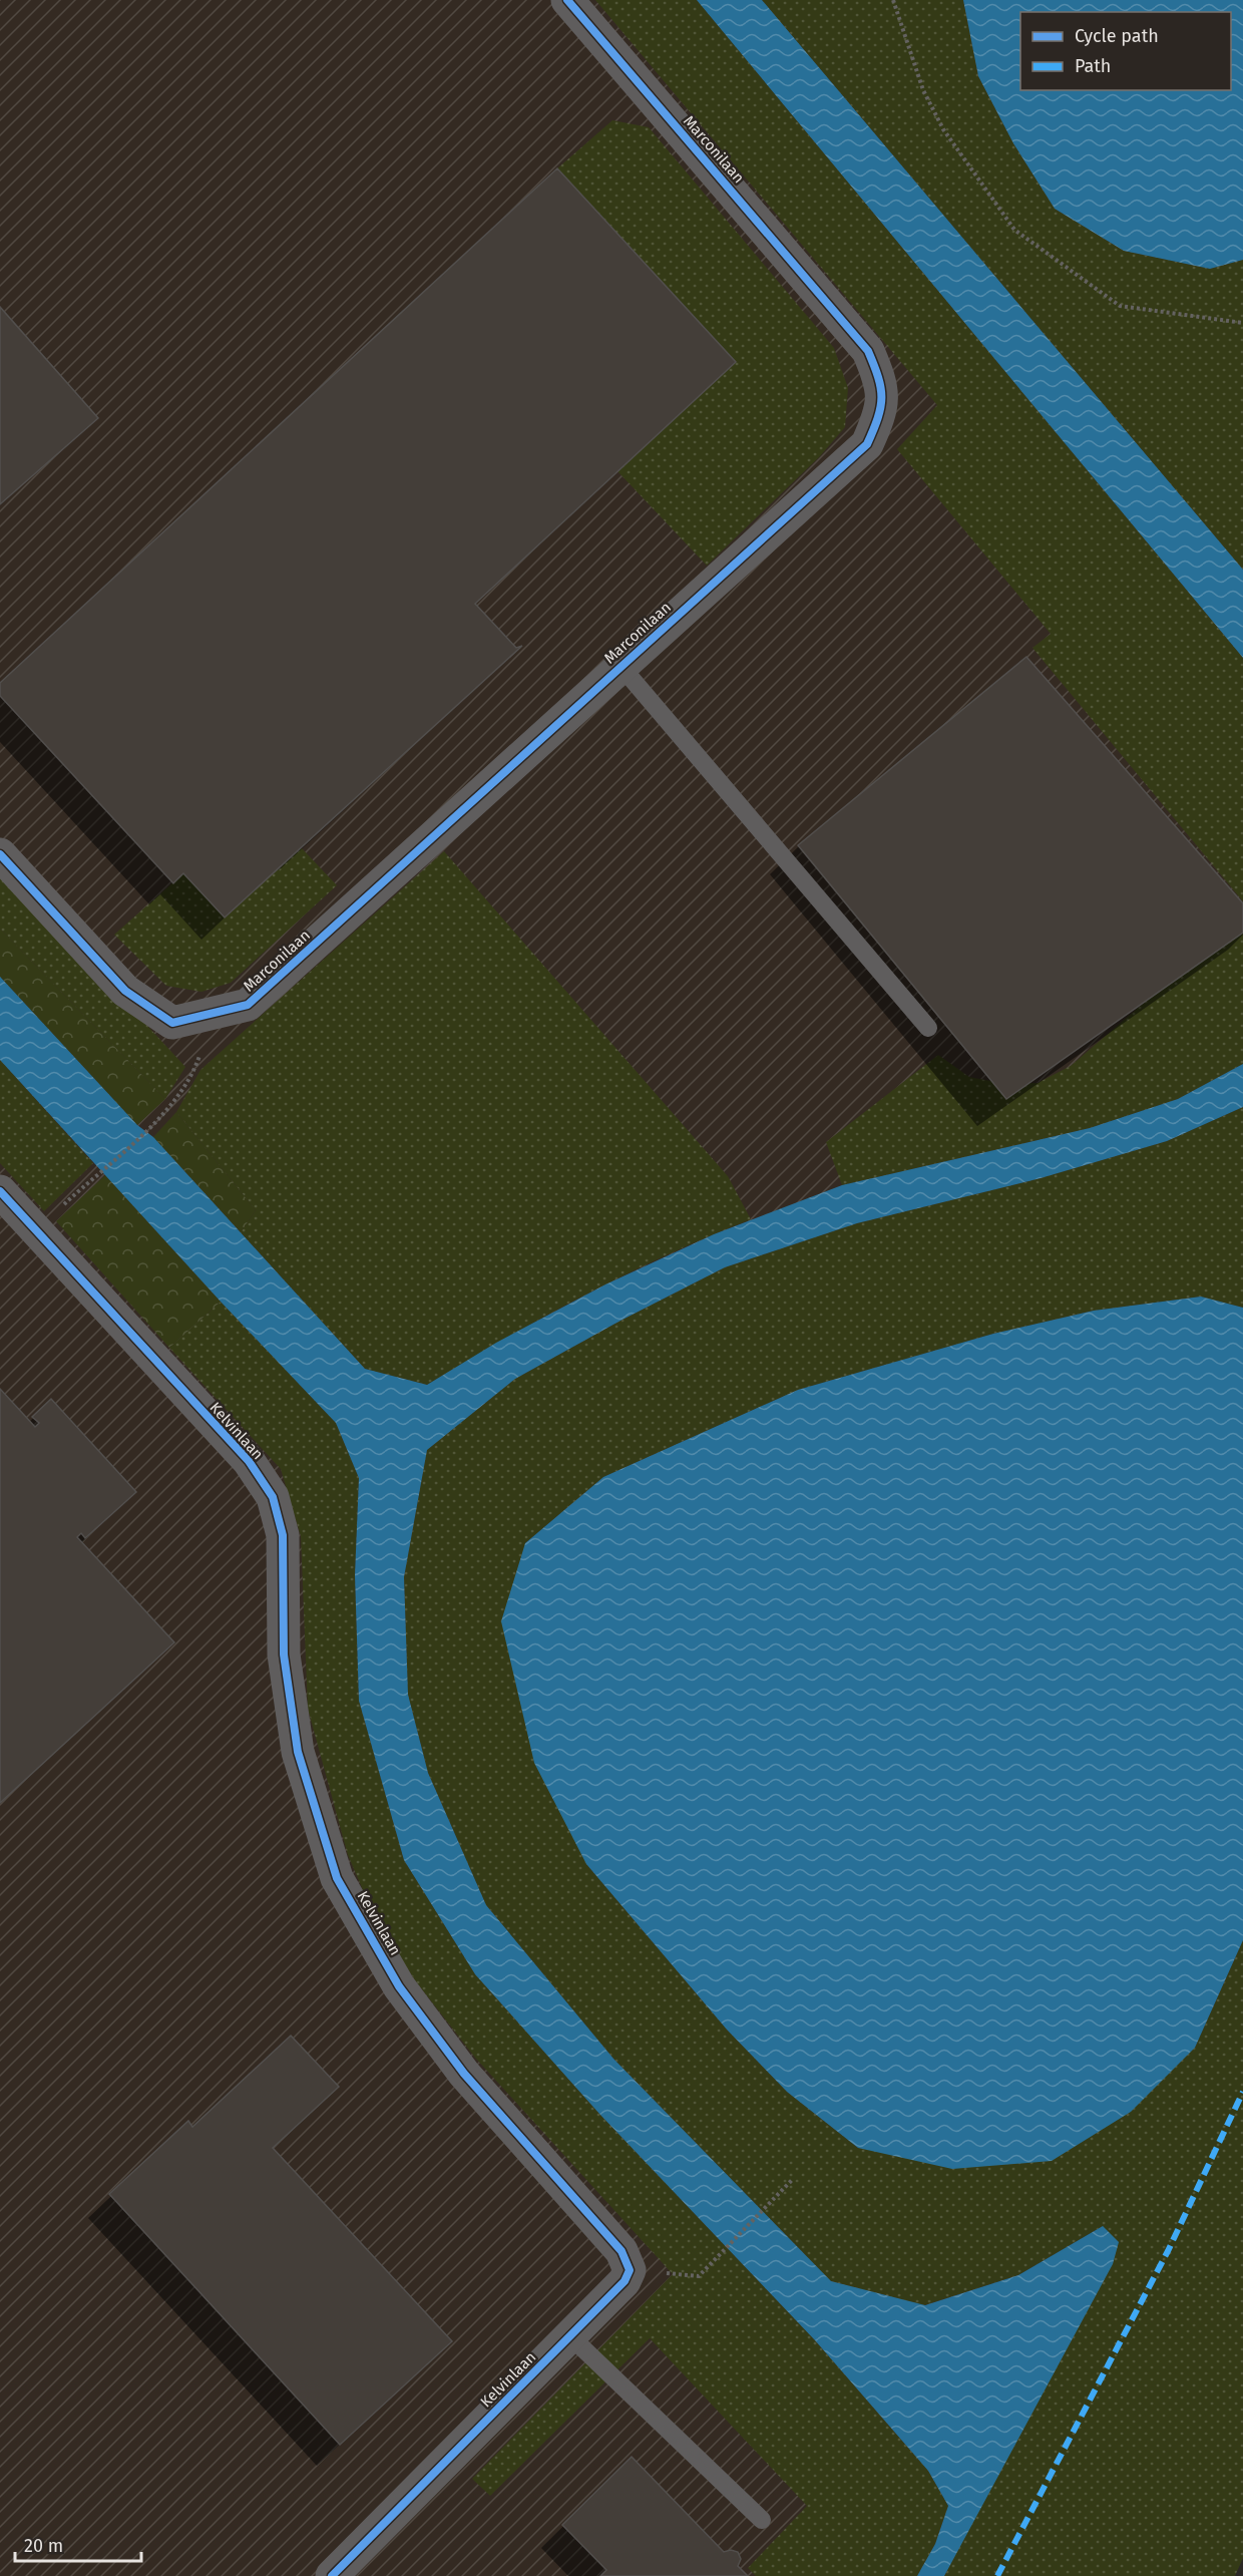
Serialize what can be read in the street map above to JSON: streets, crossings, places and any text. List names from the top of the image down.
{
  "streets": {
    "street": ["Marconilaan", "Kelvinlaan"]
  },
  "legend": ["Cycle path", "Path"],
  "scale_bar": "20 m"
}
